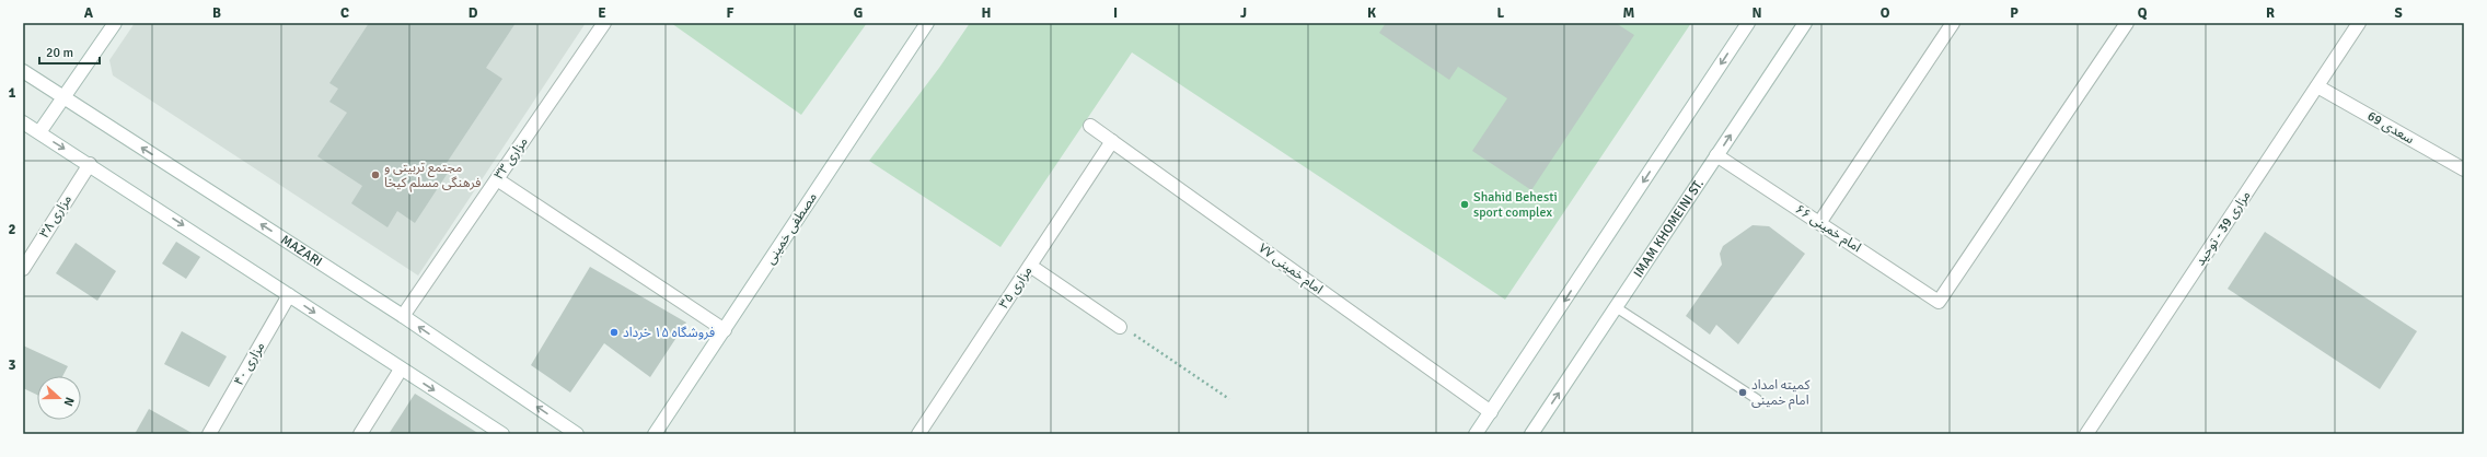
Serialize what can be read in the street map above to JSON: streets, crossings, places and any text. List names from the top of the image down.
{
  "streets": {
    "street": [
      "سعدی 69",
      "مزاری ۳۳",
      "مزاری ۳۸",
      "مصطفی خمینی",
      "IMAM KHOMEINI ST.",
      "امام خمینی ۶۶",
      "مزاری 39 - توحید",
      "MAZARI",
      "امام خمینی ۷۷",
      "مزاری ۳۵",
      "مزاری ۴۰"
    ]
  },
  "crossings": [
    ["سعدی 69", "مزاری 39 - توحید"],
    ["مزاری ۳۳", "MAZARI"],
    ["IMAM KHOMEINI ST.", "امام خمینی ۶۶"],
    ["امام خمینی ۷۷", "مزاری ۳۵"]
  ],
  "places": [
    "مجتمع تربیتی و فرهنگی مسلم کیخا",
    "Shahid Behesti sport complex",
    "فروشگاه ۱۵ خرداد",
    "کمیته امداد امام خمینی"
  ],
  "scale_bar": "20 m",
  "north": "right",
  "grid": {
    "columns": [
      "A",
      "B",
      "C",
      "D",
      "E",
      "F",
      "G",
      "H",
      "I",
      "J",
      "K",
      "L",
      "M",
      "N",
      "O",
      "P",
      "Q",
      "R",
      "S"
    ],
    "rows": ["1", "2", "3"]
  }
}
